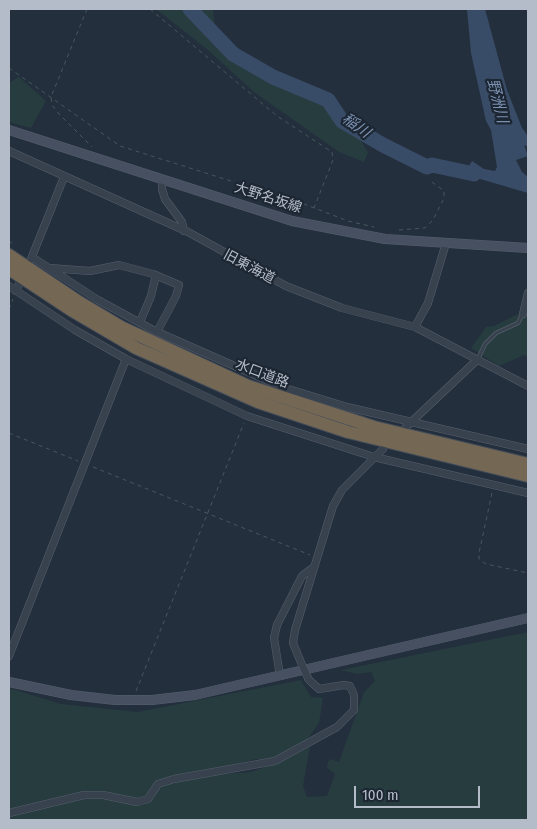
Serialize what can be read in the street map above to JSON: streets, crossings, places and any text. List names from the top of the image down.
{
  "streets": {
    "highway": ["水口道路"],
    "main road": ["大野名坂線"],
    "street": ["旧東海道"]
  },
  "water": ["野洲川", "稲川"],
  "scale_bar": "100 m"
}
